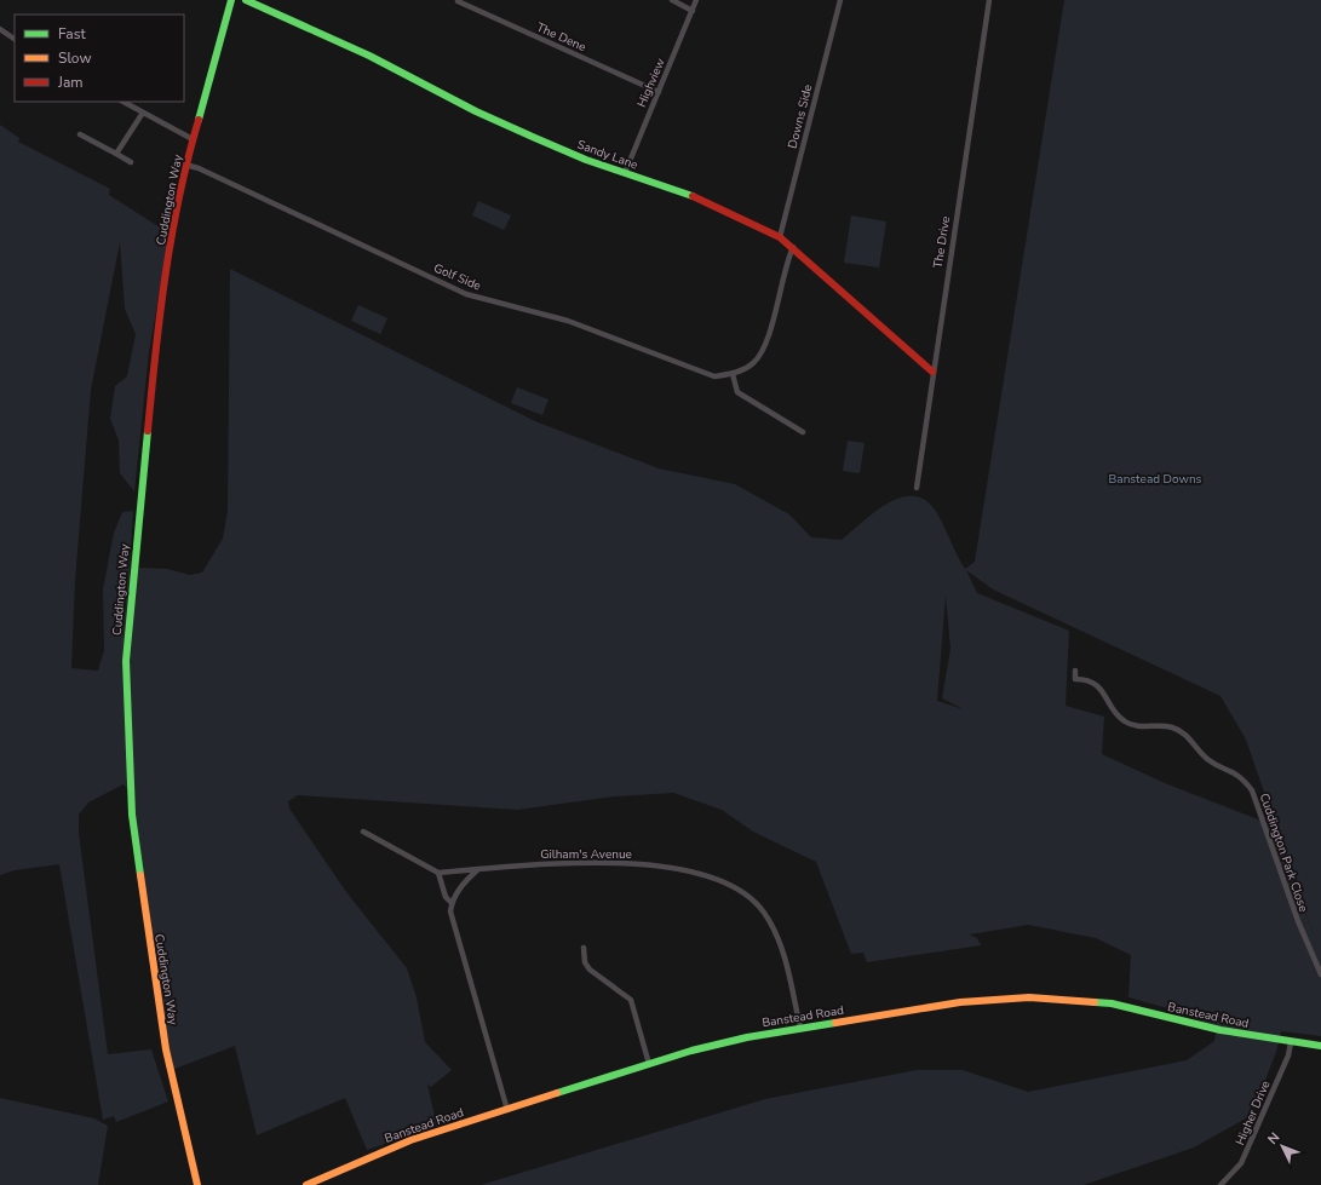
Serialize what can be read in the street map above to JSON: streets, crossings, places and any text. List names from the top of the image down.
{
  "streets": {
    "street": [
      "The Dene",
      "Highview",
      "Downs Side",
      "Sandy Lane",
      "Cuddington Way",
      "The Drive",
      "Golf Side",
      "Cuddington Park Close",
      "Gilham's Avenue",
      "Banstead Road",
      "Higher Drive"
    ]
  },
  "crossings": [
    ["The Dene", "Highview"],
    ["Highview", "Sandy Lane"],
    ["Downs Side", "Sandy Lane"],
    ["Sandy Lane", "The Drive"],
    ["Sandy Lane", "Golf Side"],
    ["Cuddington Way", "Golf Side"],
    ["Gilham's Avenue", "Banstead Road"],
    ["Banstead Road", "Higher Drive"]
  ],
  "parks": ["Banstead Downs"],
  "legend": ["Fast", "Slow", "Jam"],
  "north": "top left"
}
